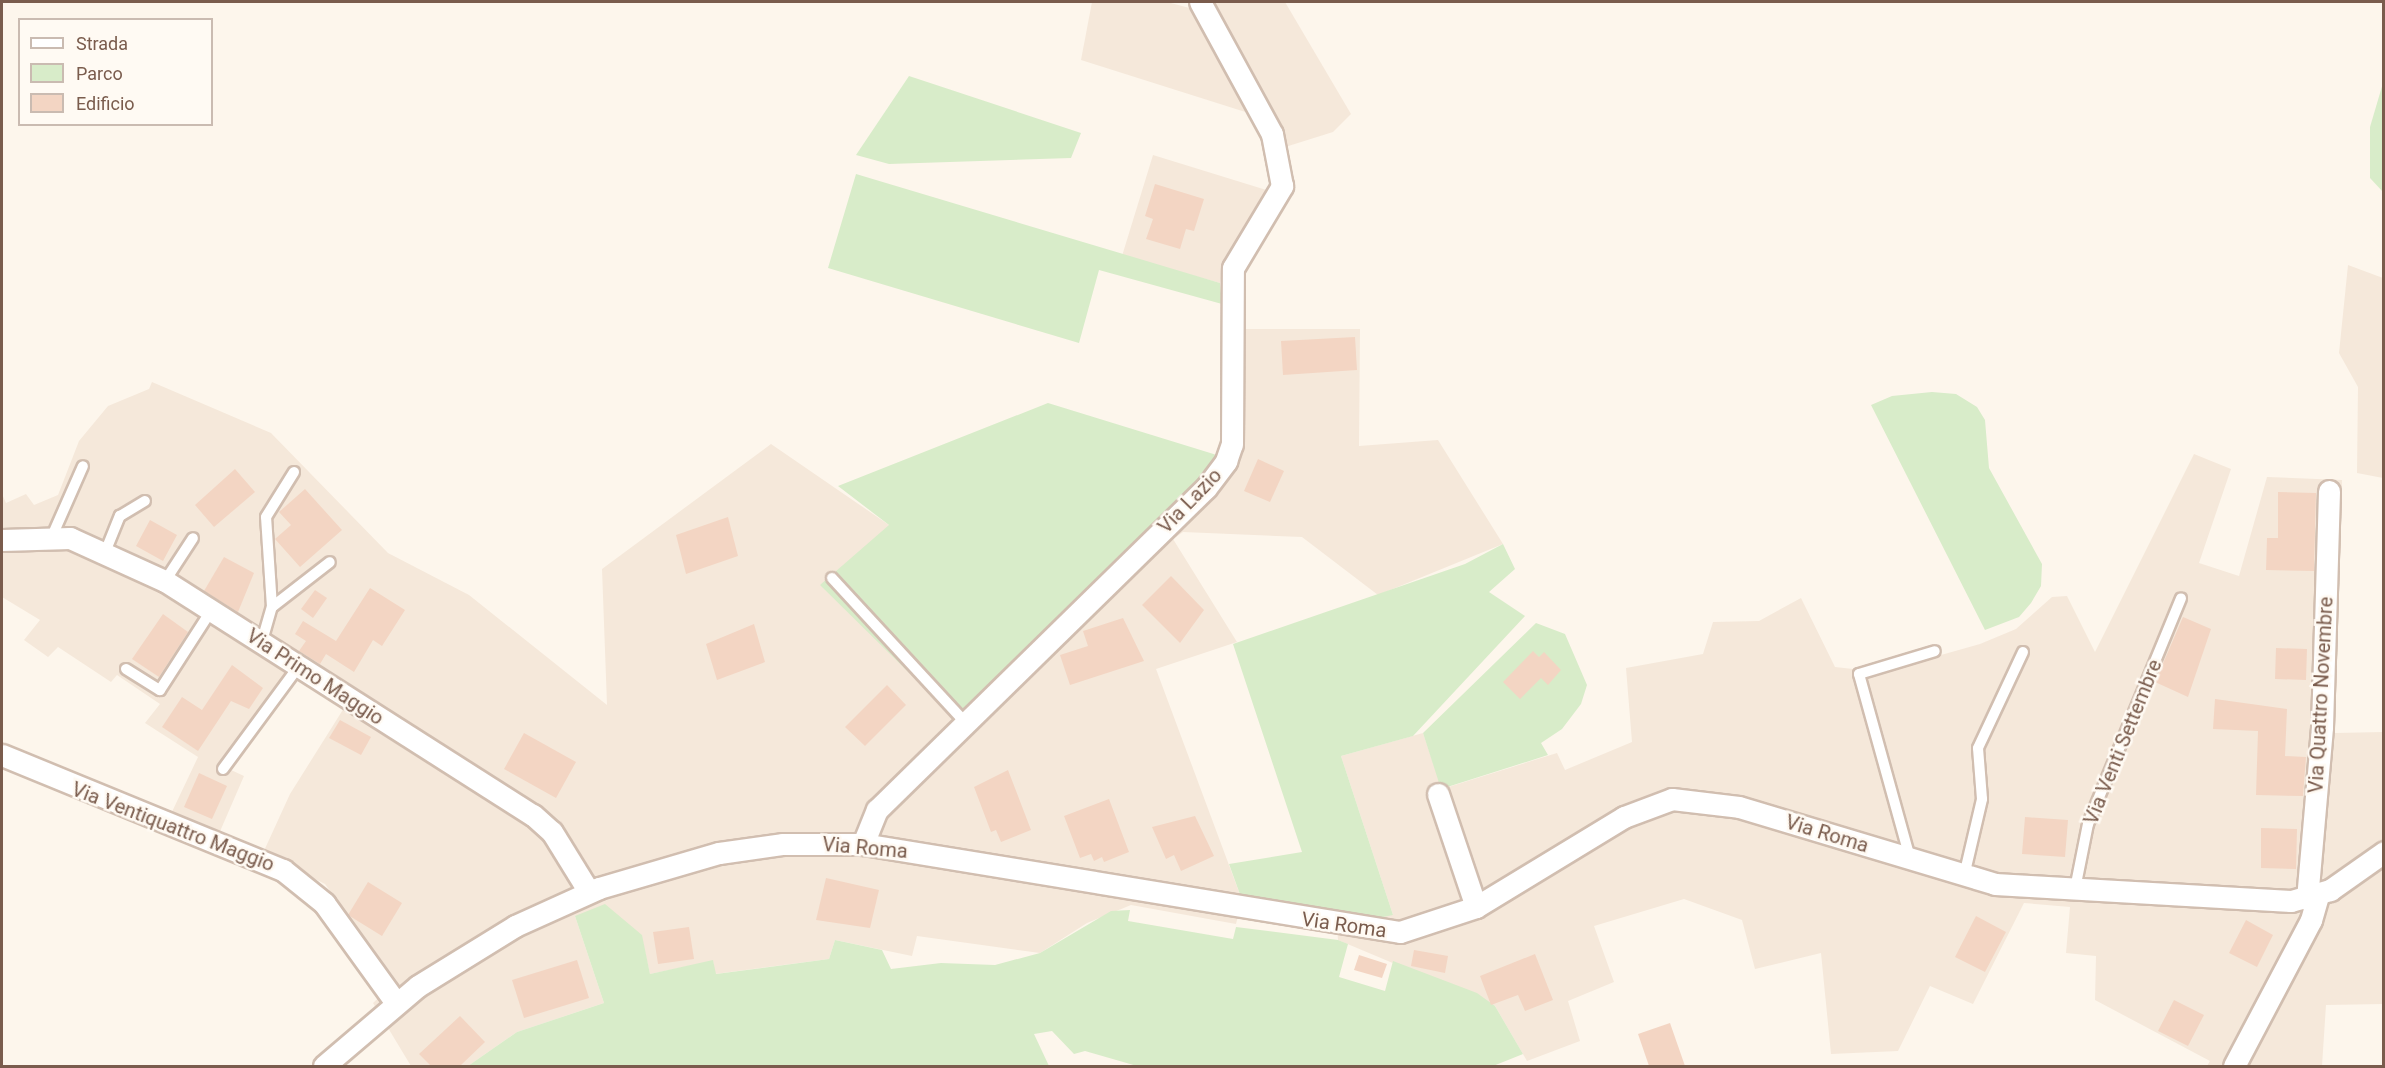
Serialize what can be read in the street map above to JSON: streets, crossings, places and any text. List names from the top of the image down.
{
  "streets": {
    "street": [
      "Via Lazio",
      "Via Primo Maggio",
      "Via Quattro Novembre",
      "Via Ventiquattro Maggio",
      "Via Roma"
    ],
    "lane": ["Via Venti Settembre"]
  },
  "crossings": [
    ["Via Lazio", "Via Roma"],
    ["Via Primo Maggio", "Via Roma"],
    ["Via Quattro Novembre", "Via Roma"],
    ["Via Venti Settembre", "Via Roma"],
    ["Via Ventiquattro Maggio", "Via Roma"]
  ],
  "legend": ["Strada", "Parco", "Edificio"]
}
